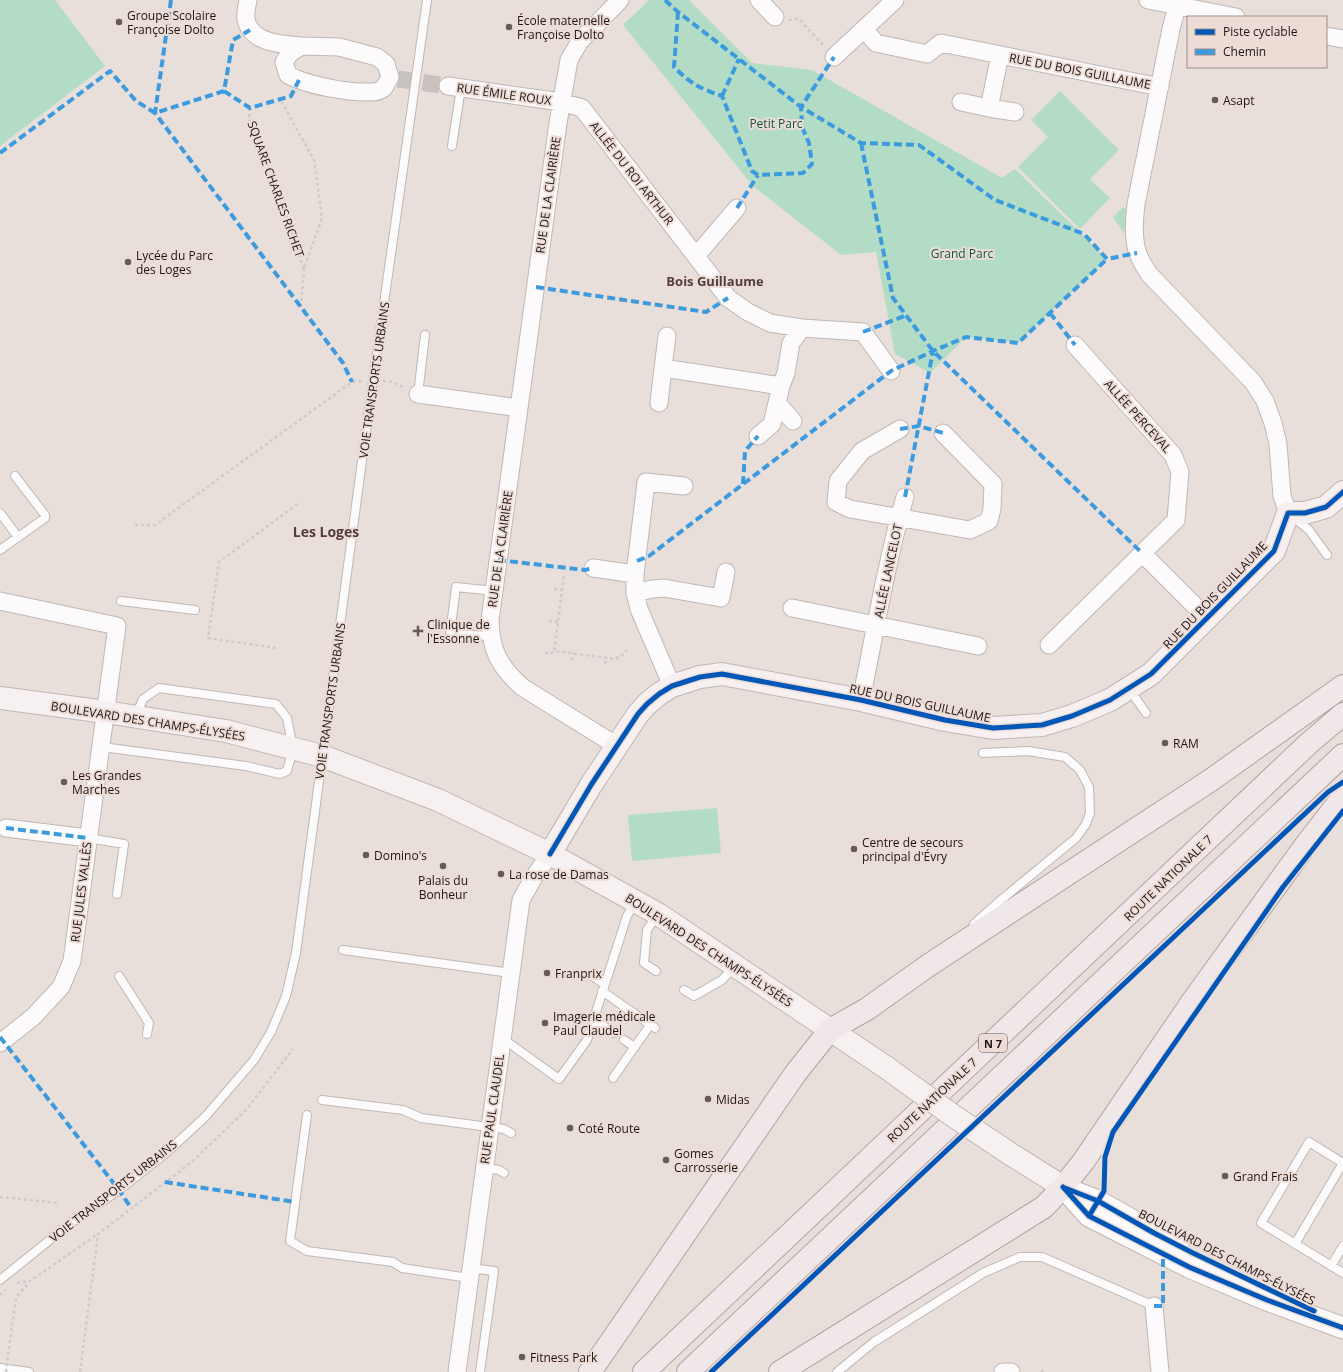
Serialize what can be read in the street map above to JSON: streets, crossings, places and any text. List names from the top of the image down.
{
  "streets": {
    "main road": [
      "RUE DU BOIS GUILLAUME",
      "BOULEVARD DES CHAMPS-ÉLYSÉES",
      "ROUTE NATIONALE 7",
      "N 7"
    ],
    "street": [
      "RUE ÉMILE ROUX",
      "ALLÉE DU ROI ARTHUR",
      "RUE DE LA CLAIRIÈRE",
      "ALLÉE PERCEVAL",
      "ALLÉE LANCELOT",
      "RUE JULES VALLÈS",
      "RUE PAUL CLAUDEL"
    ],
    "lane": ["VOIE TRANSPORTS URBAINS"],
    "path": ["SQUARE CHARLES RICHET"]
  },
  "crossings": [
    ["RUE DU BOIS GUILLAUME", "RUE DE LA CLAIRIÈRE"],
    ["RUE DU BOIS GUILLAUME", "ALLÉE LANCELOT"],
    ["RUE DU BOIS GUILLAUME", "BOULEVARD DES CHAMPS-ÉLYSÉES"],
    ["RUE DU BOIS GUILLAUME", "RUE PAUL CLAUDEL"],
    ["RUE ÉMILE ROUX", "ALLÉE DU ROI ARTHUR"],
    ["RUE ÉMILE ROUX", "RUE DE LA CLAIRIÈRE"],
    ["ALLÉE DU ROI ARTHUR", "RUE DE LA CLAIRIÈRE"],
    ["VOIE TRANSPORTS URBAINS", "BOULEVARD DES CHAMPS-ÉLYSÉES"],
    ["BOULEVARD DES CHAMPS-ÉLYSÉES", "RUE JULES VALLÈS"],
    ["BOULEVARD DES CHAMPS-ÉLYSÉES", "RUE PAUL CLAUDEL"]
  ],
  "districts": ["Bois Guillaume", "Les Loges"],
  "parks": ["Petit Parc", "Grand Parc"],
  "places": {
    "other": [
      "Groupe Scolaire Françoise Dolto",
      "École maternelle Françoise Dolto",
      "Asapt",
      "Lycée du Parc des Loges",
      "RAM",
      "Les Grandes Marches",
      "Centre de secours principal d'Évry",
      "Domino's",
      "Palais du Bonheur",
      "La rose de Damas",
      "Franprix",
      "Imagerie médicale Paul Claudel",
      "Midas",
      "Coté Route",
      "Gomes Carrosserie",
      "Grand Frais",
      "Fitness Park"
    ],
    "health": ["Clinique de l'Essonne"]
  },
  "legend": ["Piste cyclable", "Chemin"]
}
